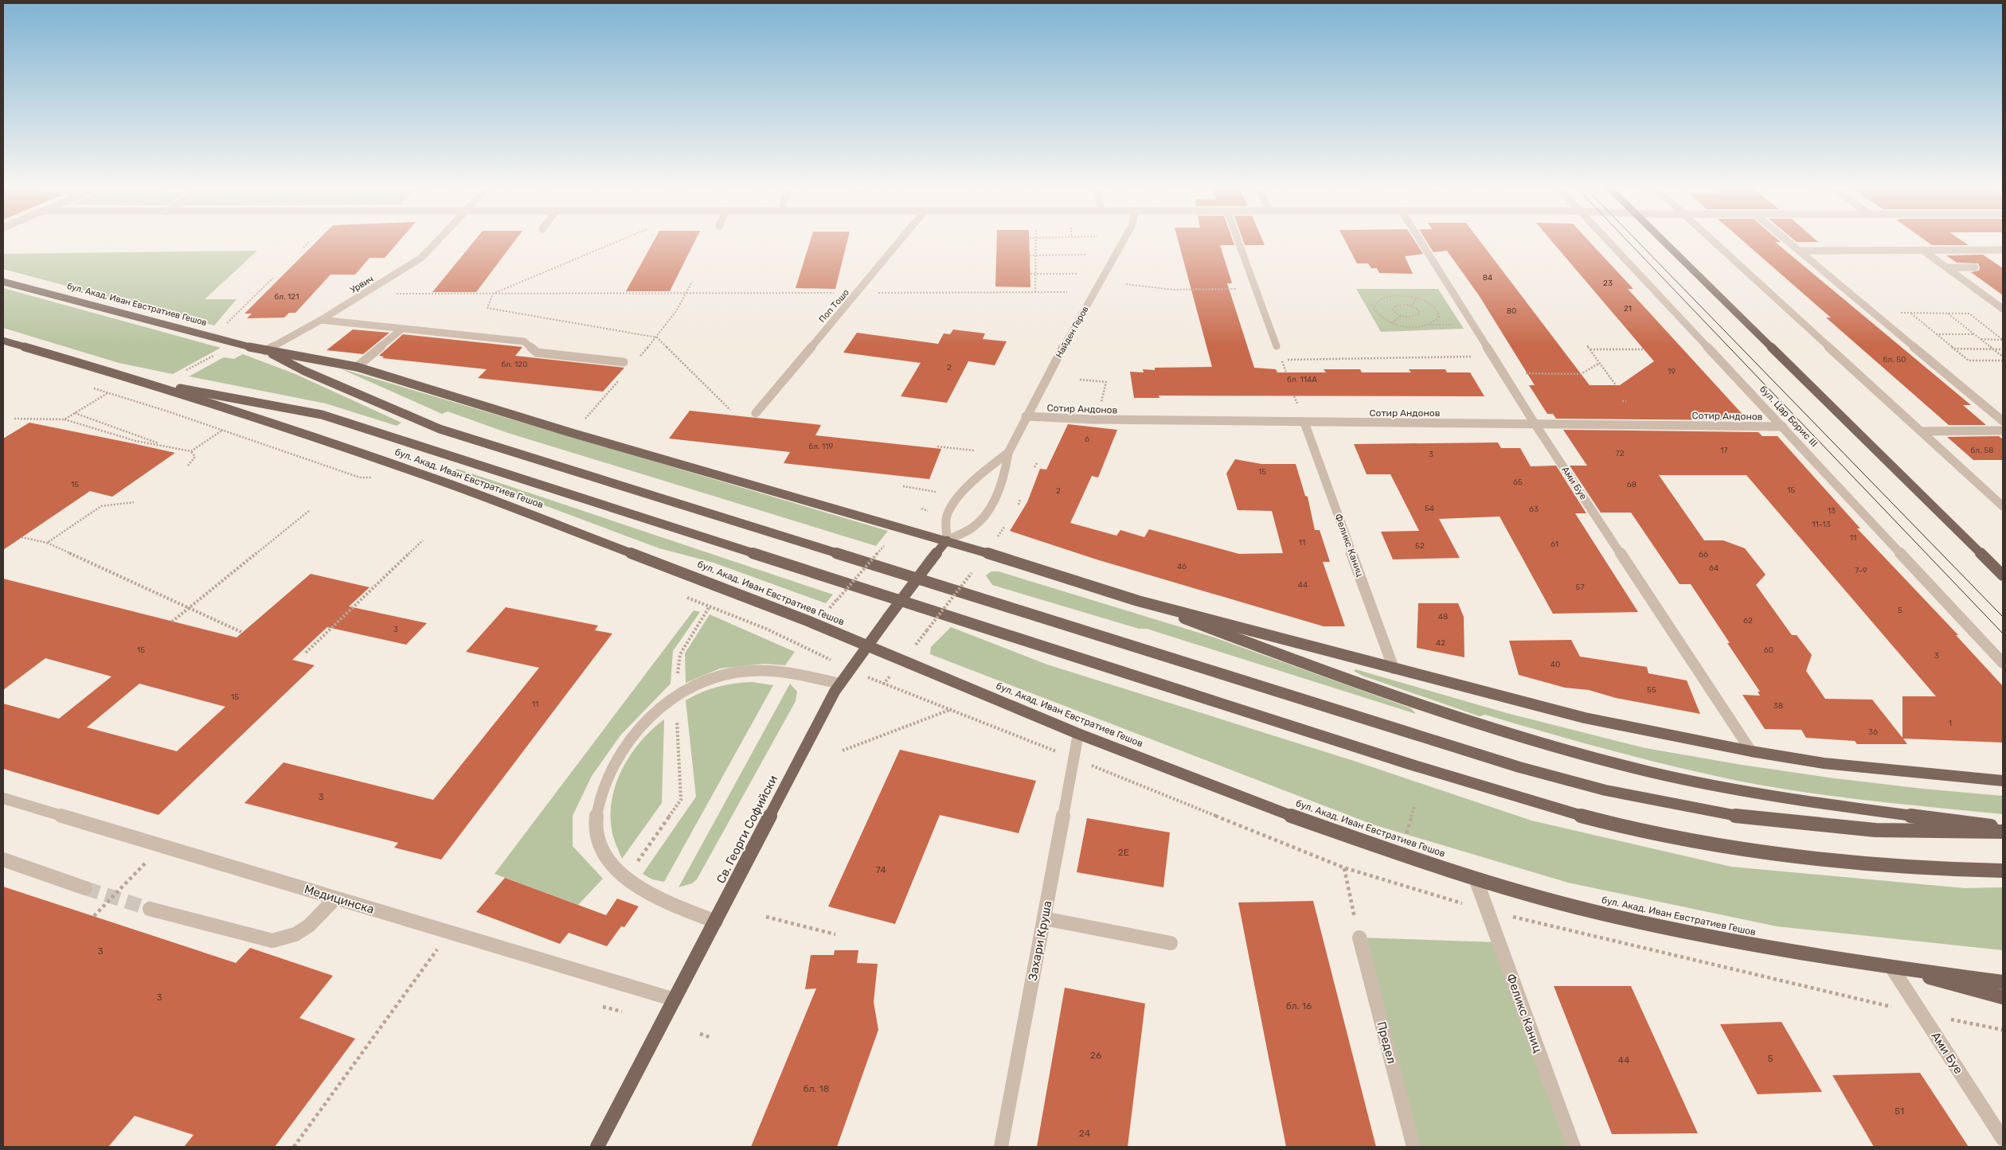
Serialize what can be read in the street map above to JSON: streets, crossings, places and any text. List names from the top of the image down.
{
  "streets": {
    "main road": ["бул. Акад. Иван Евстратиев Гешов", "Св. Георги Софийски"],
    "street": [
      "Урвич",
      "Поп Тошо",
      "Найден Геров",
      "Сотир Андонов",
      "бул. Цар Борис III",
      "Ами Буе",
      "Феликс Каниц",
      "Медицинска",
      "Захари Круша",
      "Предел"
    ]
  },
  "crossings": [
    ["Урвич", "бул. Акад. Иван Евстратиев Гешов"],
    ["бул. Акад. Иван Евстратиев Гешов", "Найден Геров"],
    ["бул. Акад. Иван Евстратиев Гешов", "Ами Буе"],
    ["бул. Акад. Иван Евстратиев Гешов", "Феликс Каниц"],
    ["бул. Акад. Иван Евстратиев Гешов", "Св. Георги Софийски"],
    ["бул. Акад. Иван Евстратиев Гешов", "Захари Круша"],
    ["Найден Геров", "Сотир Андонов"],
    ["Найден Геров", "Св. Георги Софийски"],
    ["Сотир Андонов", "бул. Цар Борис III"],
    ["Сотир Андонов", "Ами Буе"],
    ["Сотир Андонов", "Феликс Каниц"],
    ["Св. Георги Софийски", "Медицинска"]
  ],
  "house_numbers": [
    "84",
    "23",
    "бл. 121",
    "21",
    "80",
    "бл. 50",
    "бл. 120",
    "2",
    "19",
    "бл. 114А",
    "6",
    "бл. 119",
    "17",
    "бл. 58",
    "72",
    "3",
    "15",
    "65",
    "15",
    "68",
    "15",
    "2",
    "54",
    "63",
    "13",
    "11-13",
    "11",
    "11",
    "61",
    "52",
    "66",
    "46",
    "64",
    "7-9",
    "44",
    "57",
    "5",
    "48",
    "62",
    "3",
    "42",
    "15",
    "60",
    "3",
    "40",
    "55",
    "15",
    "11",
    "38",
    "1",
    "36",
    "3",
    "2Е",
    "74",
    "3",
    "3",
    "бл. 16",
    "26",
    "5",
    "44",
    "бл. 18",
    "51",
    "24"
  ]
}
